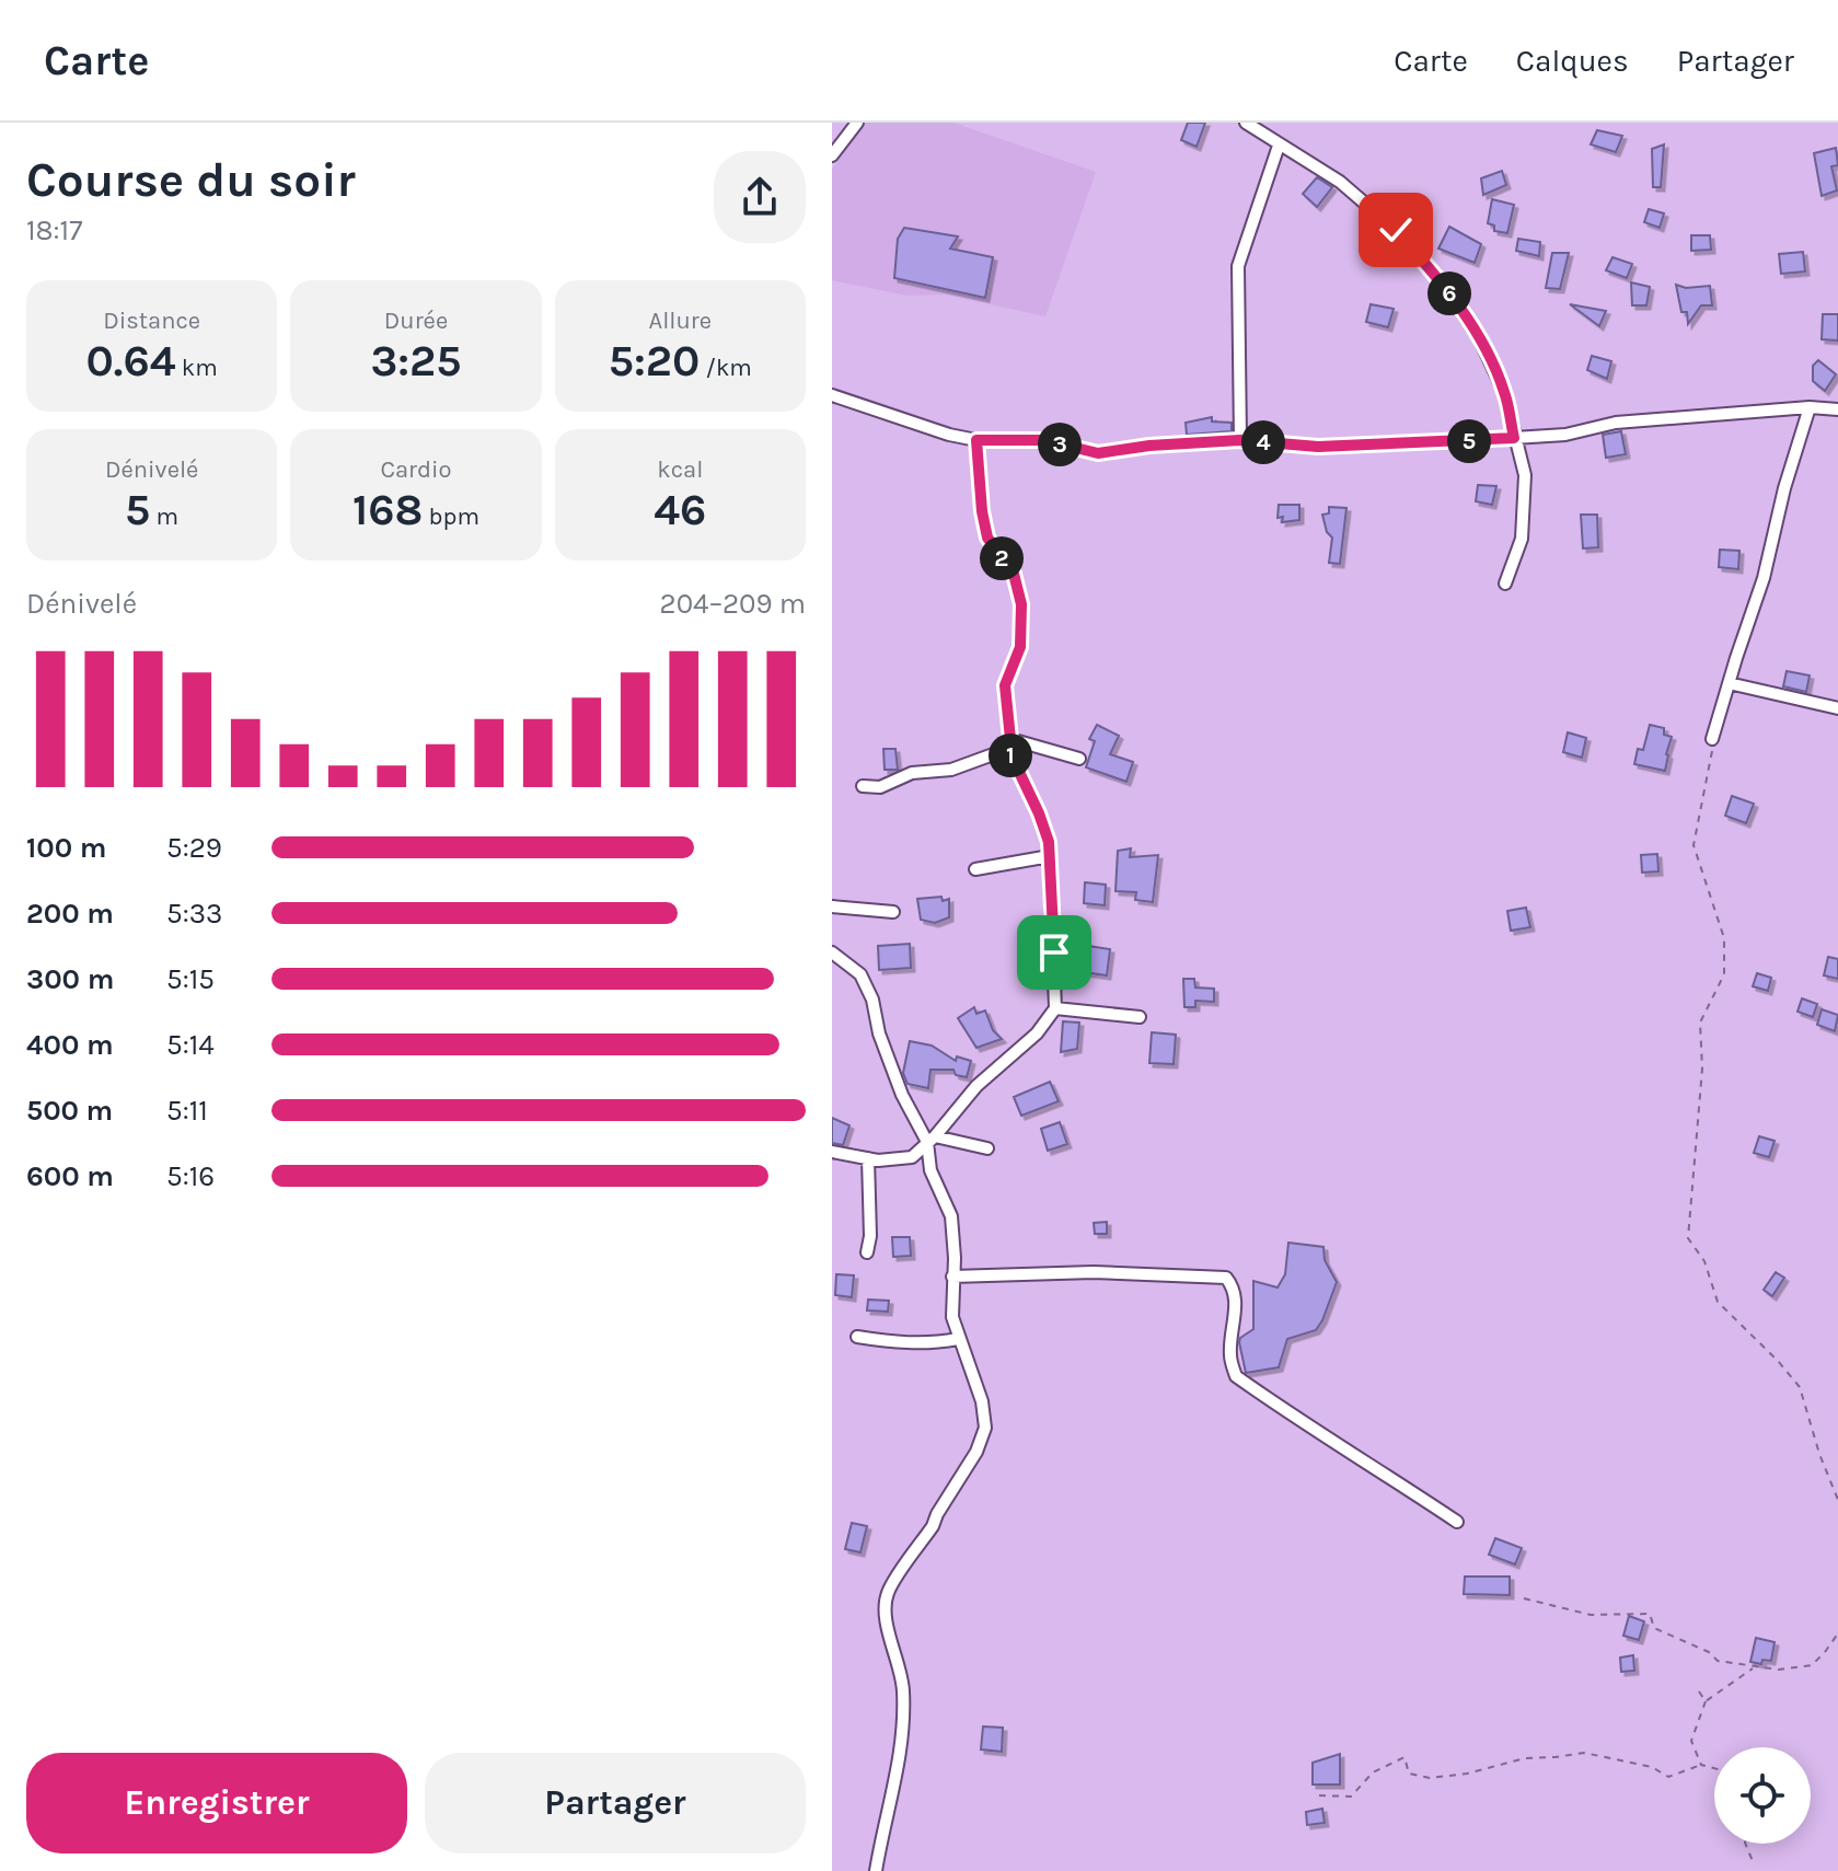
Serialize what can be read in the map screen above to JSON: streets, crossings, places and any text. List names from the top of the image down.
{
  "page": {
    "header": "Carte",
    "nav": ["Carte", "Calques", "Partager"],
    "heading": ["Course du soir", "18:17"],
    "stats": [
      ["Distance", "0.64 km"],
      ["Durée", "3:25"],
      ["Allure", "5:20 /km"],
      ["Dénivelé", "5 m"],
      ["Cardio", "168 bpm"],
      ["kcal", "46"]
    ],
    "pins": [
      "6",
      "5",
      "4",
      "3",
      "2",
      "1"
    ],
    "chart": ["Dénivelé", "204–209 m"],
    "list": [
      {
        "name": "100 m",
        "note": "5:29"
      },
      {
        "name": "200 m",
        "note": "5:33"
      },
      {
        "name": "300 m",
        "note": "5:15"
      },
      {
        "name": "400 m",
        "note": "5:14"
      },
      {
        "name": "500 m",
        "note": "5:11"
      },
      {
        "name": "600 m",
        "note": "5:16"
      }
    ],
    "buttons": ["Enregistrer", "Partager"]
  }
}
